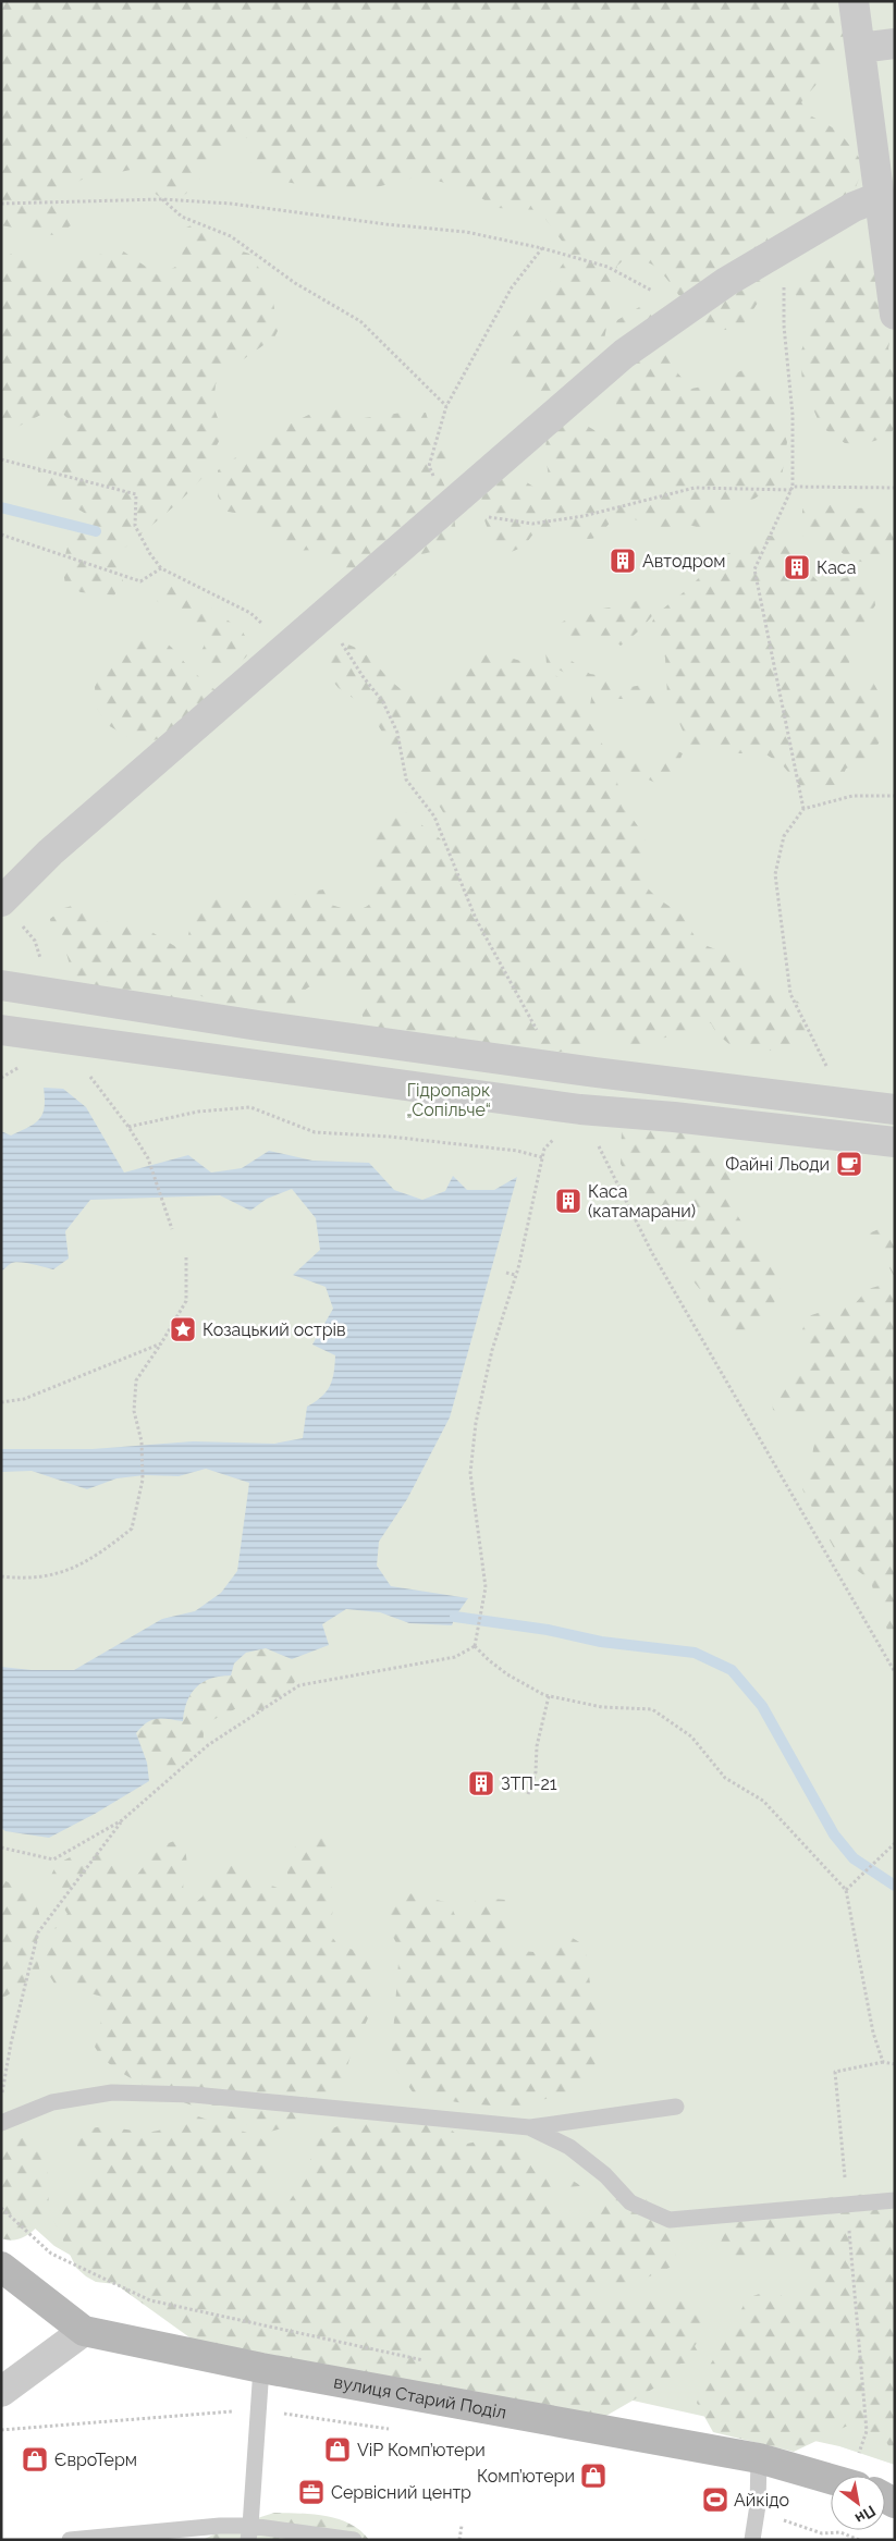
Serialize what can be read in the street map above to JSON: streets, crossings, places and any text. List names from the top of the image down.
{
  "streets": {
    "main road": ["вулиця Старий Поділ"]
  },
  "parks": ["Гідропарк „Сопільче“"],
  "places": {
    "building": [
      "Автодром",
      "Каса",
      "Каса (катамарани)",
      "ЗТП-21"
    ],
    "cafe": ["Файні Льоди"],
    "place": ["Козацький острів"],
    "shop": ["ViP Комп’ютери", "ЄвроТерм", "Комп’ютери"],
    "office": ["Сервісний центр"],
    "sports": ["Айкідо"]
  },
  "north": "bottom right"
}
